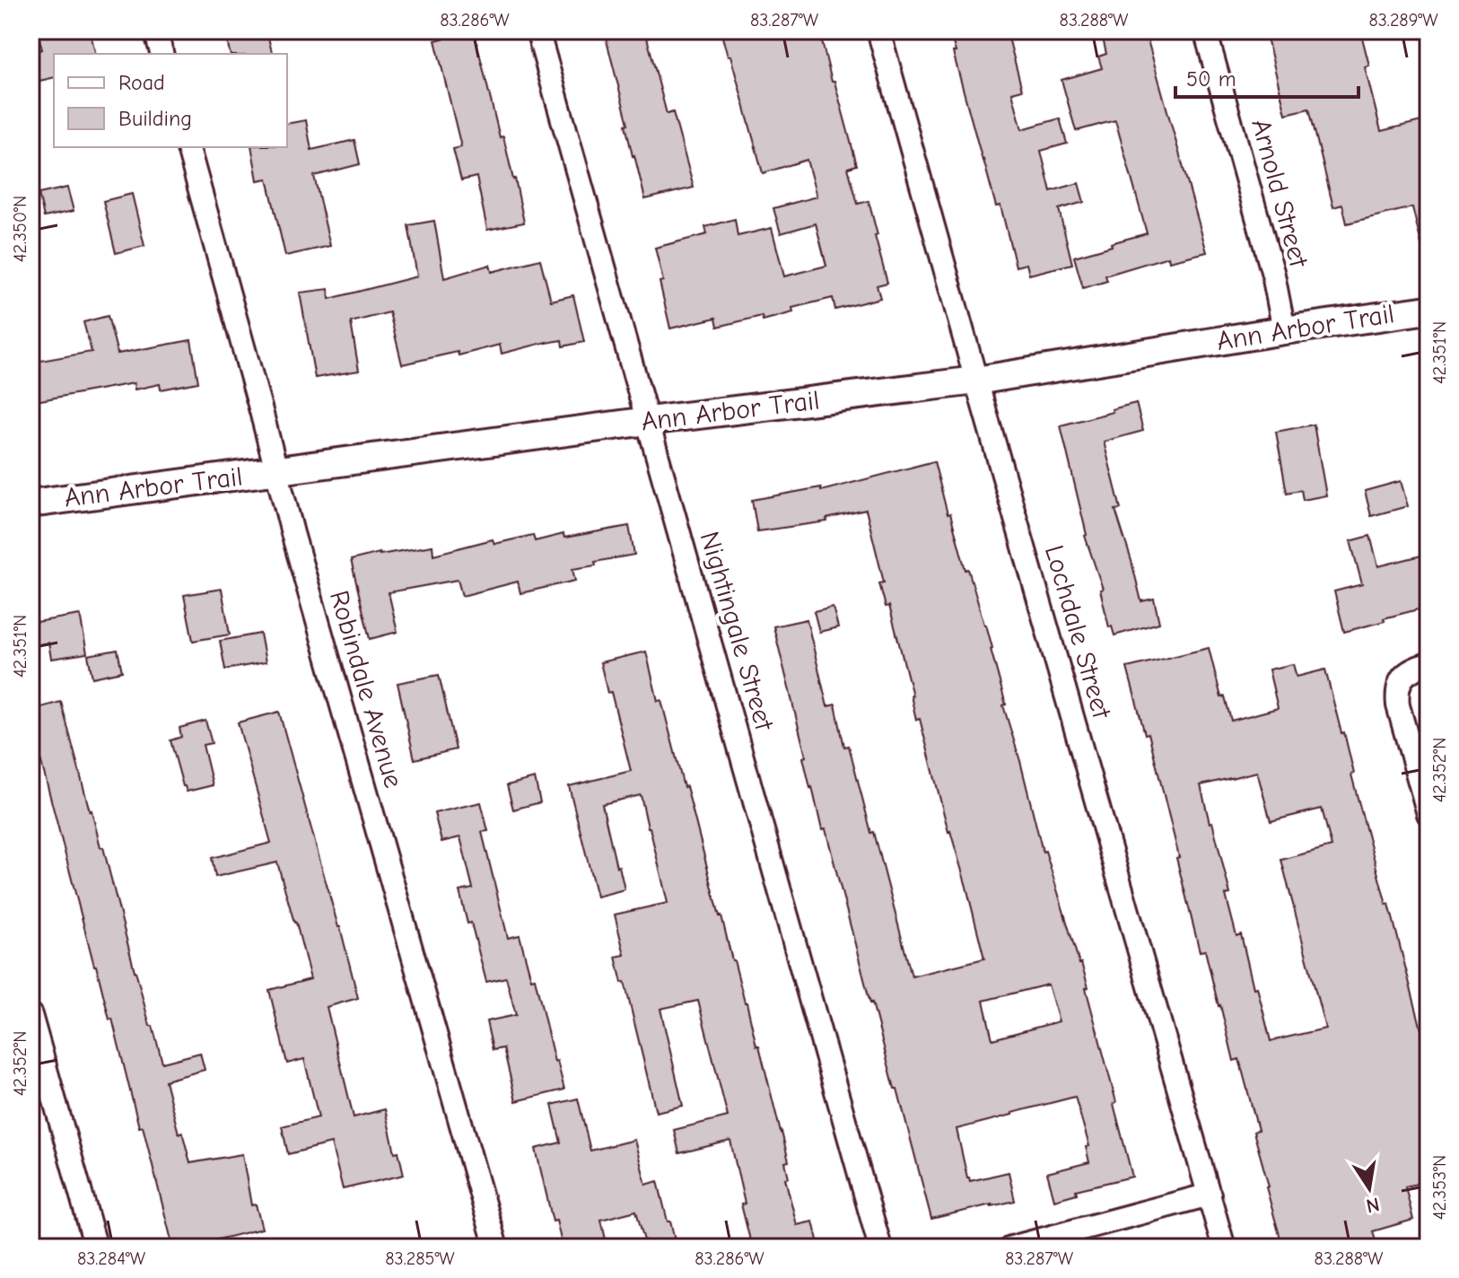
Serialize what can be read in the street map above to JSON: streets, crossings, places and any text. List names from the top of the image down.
{
  "streets": {
    "street": [
      "Arnold Street",
      "Ann Arbor Trail",
      "Nightingale Street",
      "Lochdale Street",
      "Robindale Avenue"
    ]
  },
  "crossings": [
    ["Arnold Street", "Ann Arbor Trail"],
    ["Ann Arbor Trail", "Nightingale Street"],
    ["Ann Arbor Trail", "Lochdale Street"],
    ["Ann Arbor Trail", "Robindale Avenue"]
  ],
  "legend": ["Road", "Building"],
  "scale_bar": "50 m",
  "north": "bottom",
  "coordinates": [
    "83.286°W",
    "83.287°W",
    "83.288°W",
    "83.289°W",
    "42.350°N",
    "42.351°N",
    "42.352°N",
    "42.353°N",
    "83.284°W",
    "83.285°W"
  ]
}
